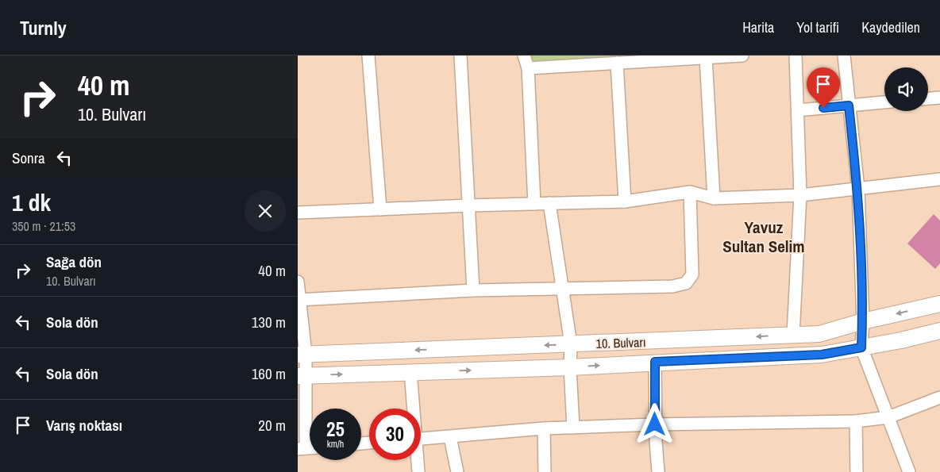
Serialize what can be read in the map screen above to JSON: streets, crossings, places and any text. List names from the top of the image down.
{
  "streets": {
    "main road": ["10. Bulvarı"]
  },
  "districts": ["Yavuz Sultan Selim"],
  "page": {
    "header": "Turnly",
    "nav": ["Harita", "Yol tarifi", "Kaydedilen"],
    "turn": ["40 m", "10. Bulvarı"],
    "then": "Sonra",
    "heading": ["1 dk", "350 m · 21:53"],
    "list": [
      {
        "name": "Sağa dön",
        "note": "10. Bulvarı",
        "value": "40 m"
      },
      {
        "name": "Sola dön",
        "value": "130 m"
      },
      {
        "name": "Sola dön",
        "value": "160 m"
      },
      {
        "name": "Varış noktası",
        "value": "20 m"
      }
    ],
    "speed": "25 km/h",
    "limit": "30"
  }
}
